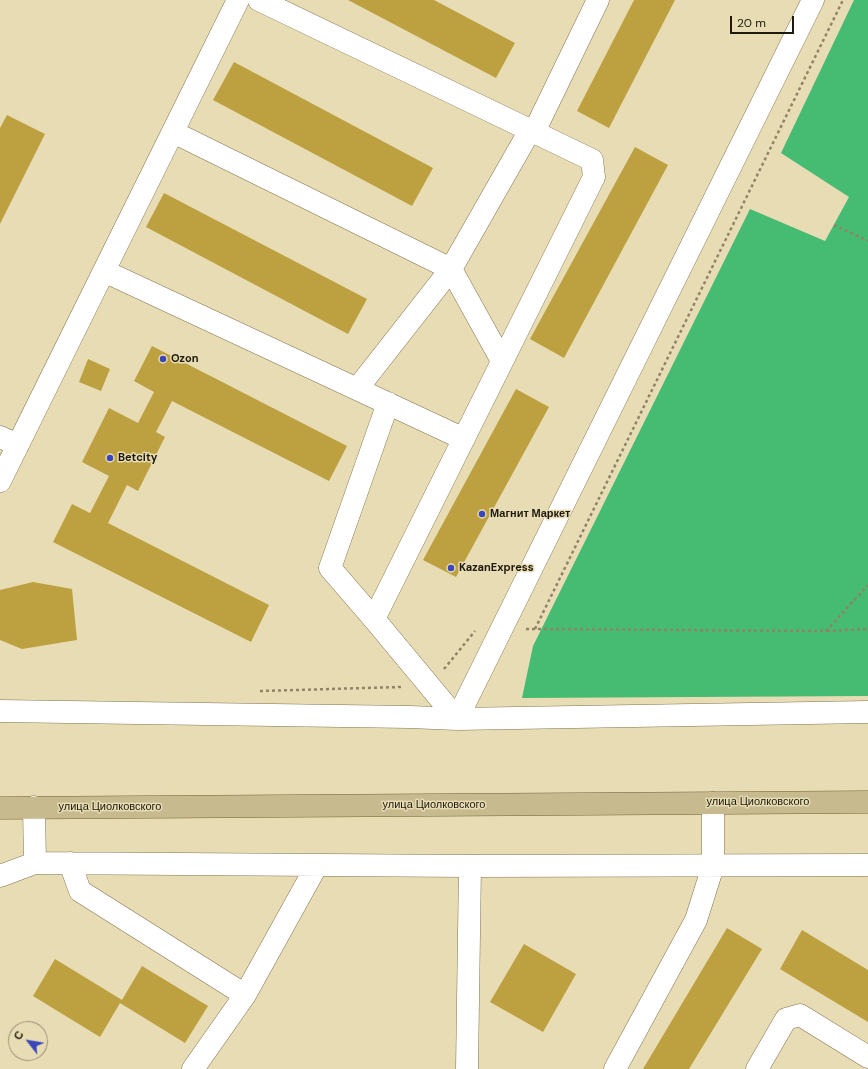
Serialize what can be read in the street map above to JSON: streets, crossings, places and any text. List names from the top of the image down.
{
  "streets": {
    "main road": ["улица Циолковского"]
  },
  "places": [
    "Ozon",
    "Betcity",
    "Магнит Маркет",
    "KazanExpress"
  ],
  "scale_bar": "20 m",
  "north": "top left"
}
